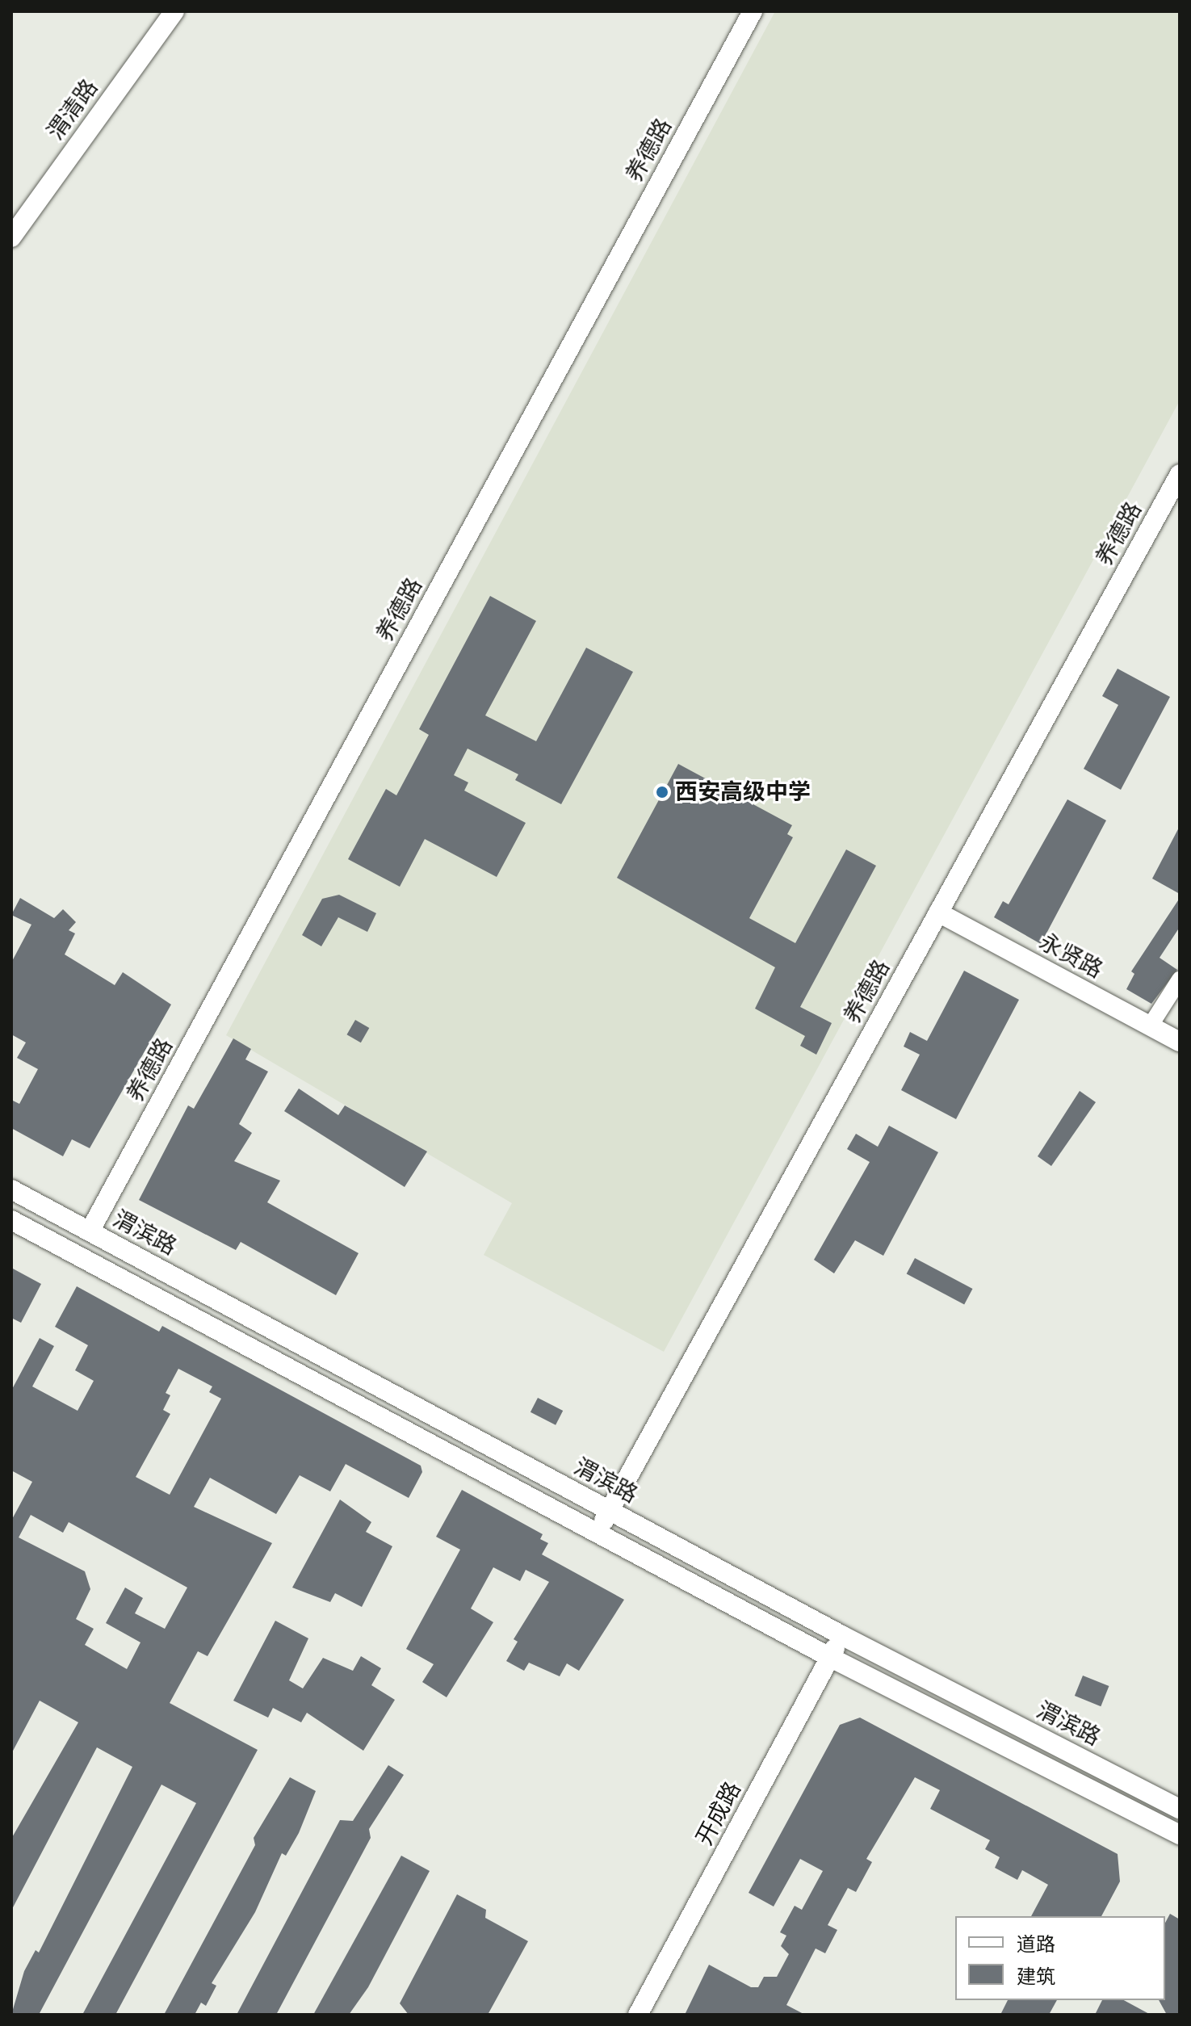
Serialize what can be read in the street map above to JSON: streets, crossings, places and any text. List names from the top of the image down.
{
  "streets": {
    "street": [
      "渭清路",
      "养德路",
      "永贤路",
      "渭滨路",
      "开成路"
    ]
  },
  "crossings": [
    ["养德路", "永贤路"],
    ["养德路", "渭滨路"],
    ["渭滨路", "开成路"]
  ],
  "places": ["西安高级中学"],
  "legend": ["道路", "建筑"]
}
